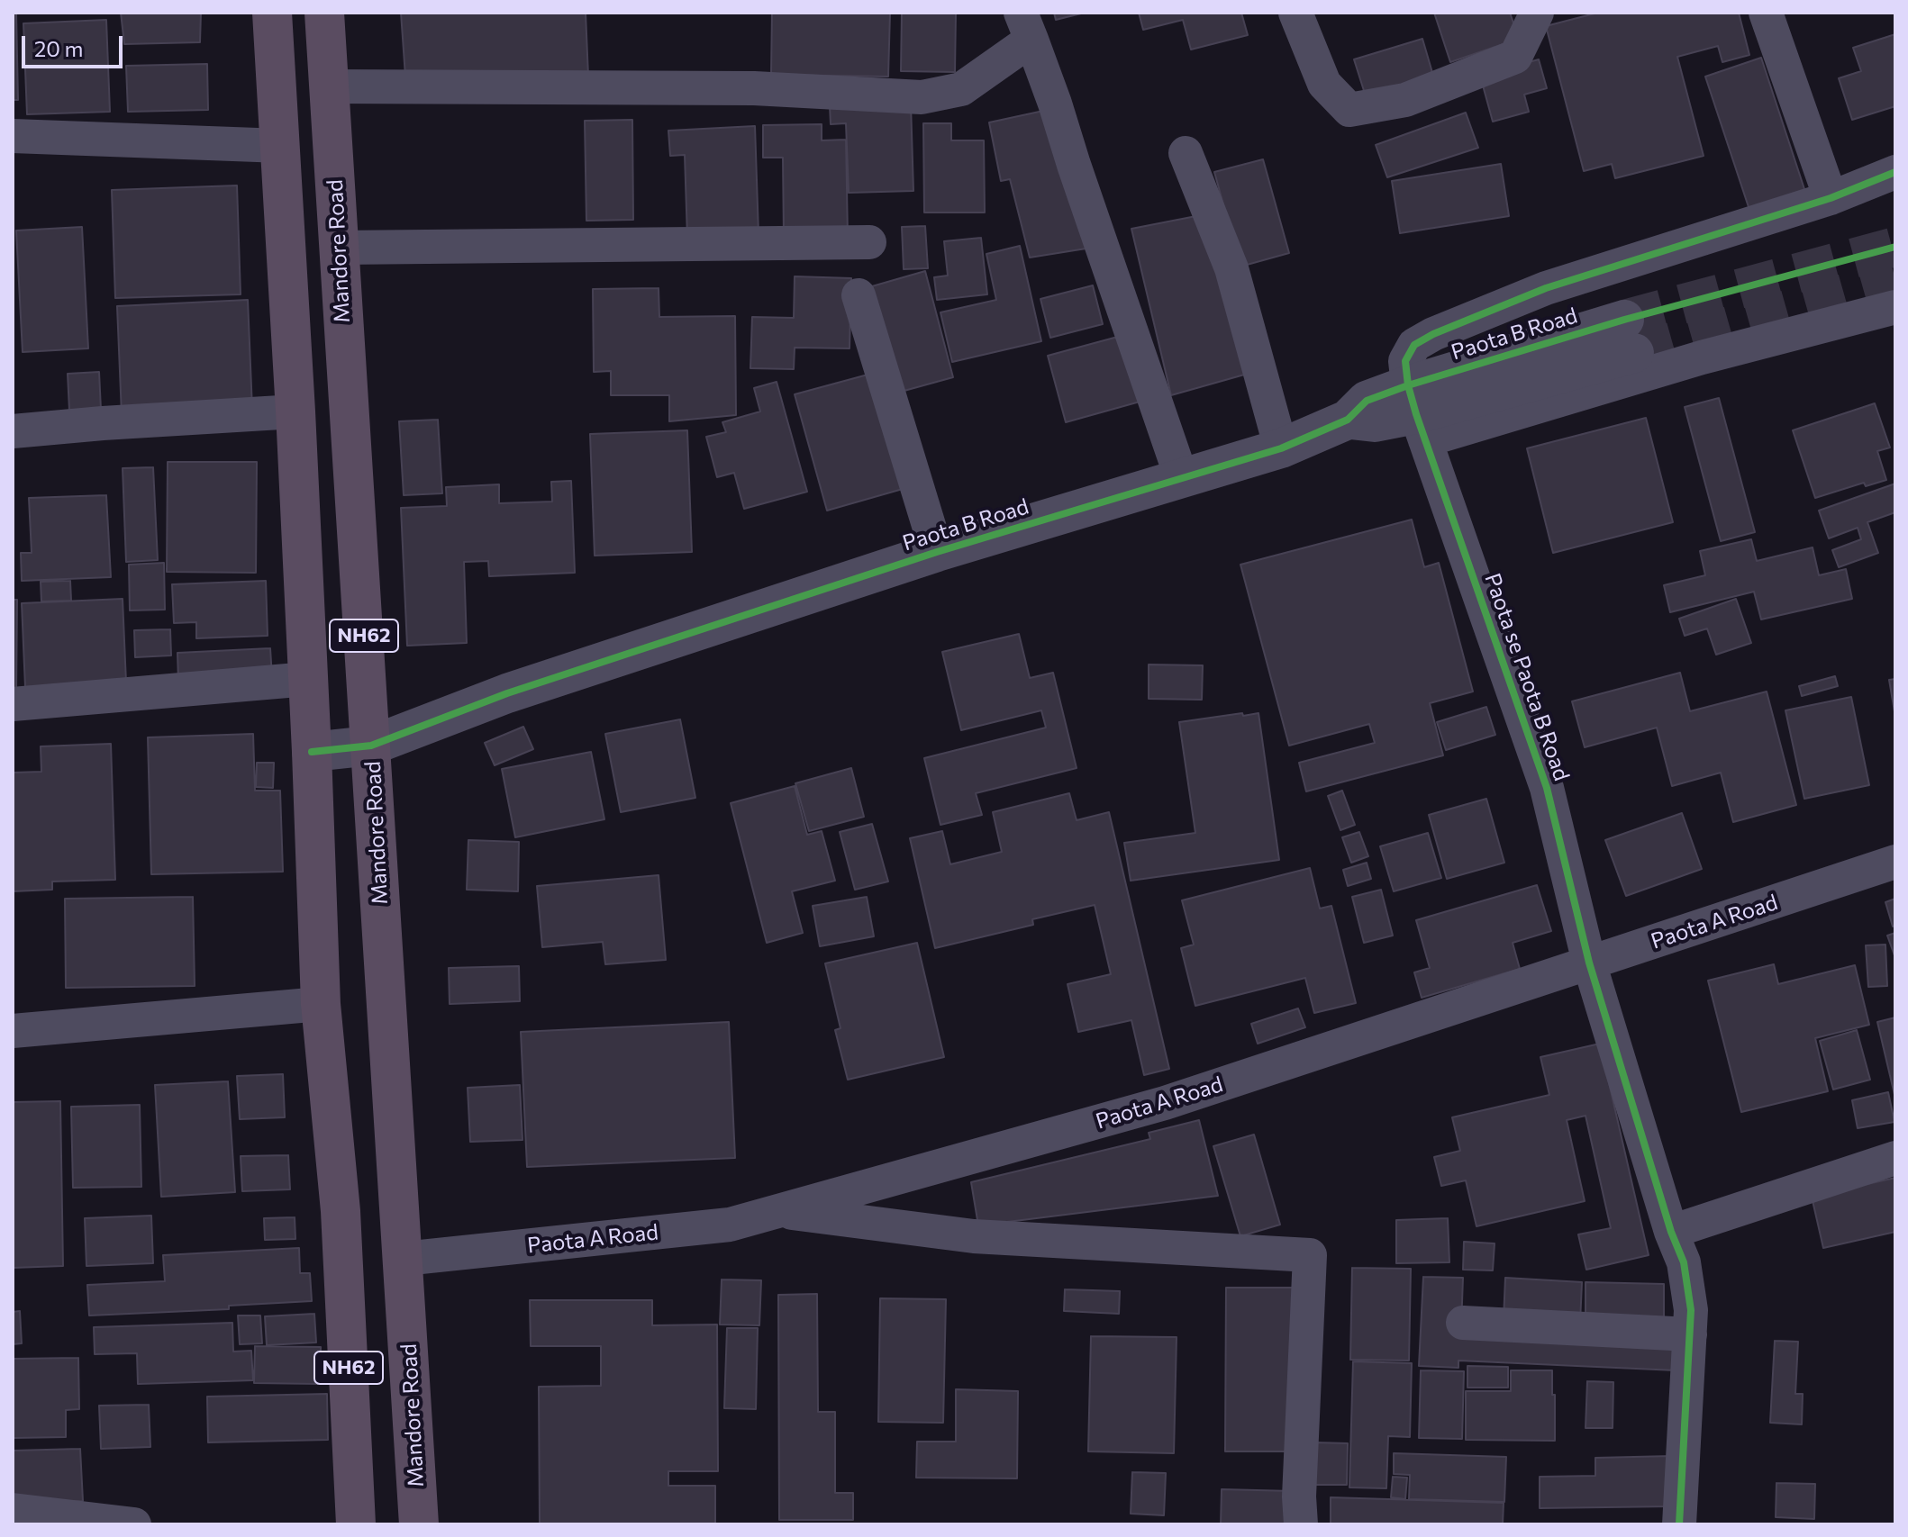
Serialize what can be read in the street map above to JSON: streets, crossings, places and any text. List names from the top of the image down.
{
  "streets": {
    "highway": ["Mandore Road", "NH62"],
    "street": ["Paota B Road", "Paota se Paota B Road", "Paota A Road"]
  },
  "crossings": [
    ["Mandore Road", "Paota B Road"],
    ["Mandore Road", "Paota A Road"],
    ["Paota B Road", "NH62"],
    ["Paota B Road", "Paota se Paota B Road"],
    ["Paota se Paota B Road", "Paota A Road"]
  ],
  "scale_bar": "20 m"
}
